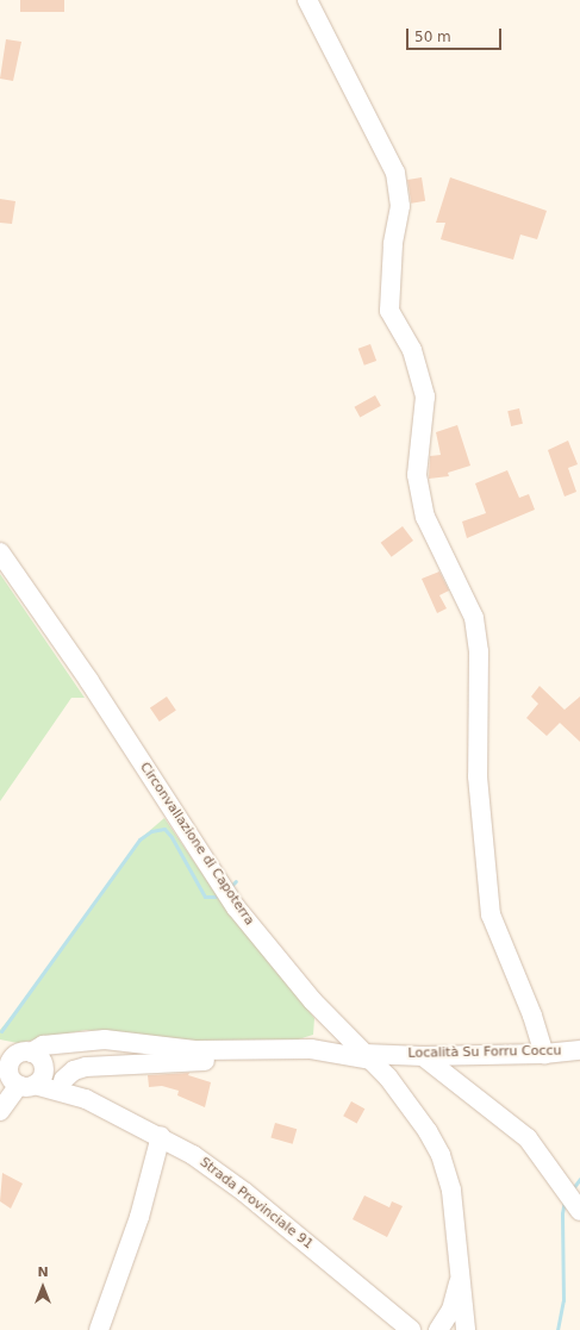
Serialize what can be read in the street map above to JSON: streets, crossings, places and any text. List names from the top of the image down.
{
  "streets": {
    "street": ["Circonvallazione di Capoterra", "Località Su Forru Coccu", "Strada Provinciale 91"]
  },
  "crossings": [
    ["Circonvallazione di Capoterra", "Località Su Forru Coccu"]
  ],
  "scale_bar": "50 m",
  "north": "top"
}
